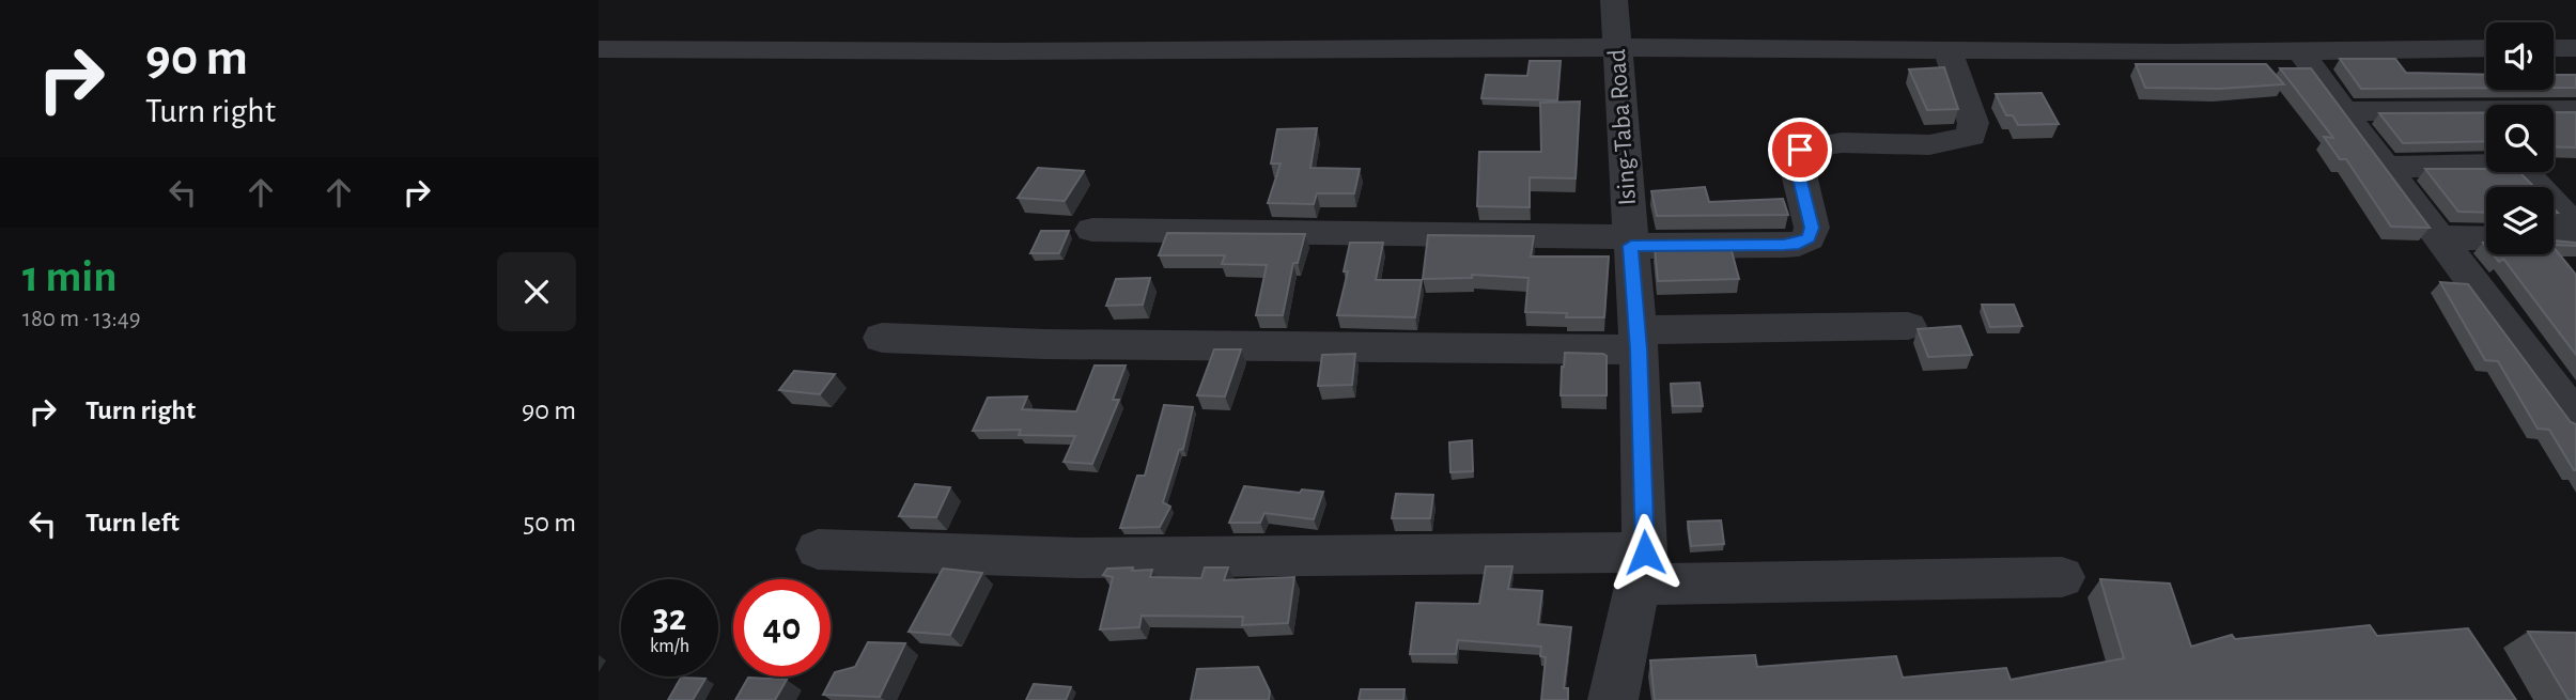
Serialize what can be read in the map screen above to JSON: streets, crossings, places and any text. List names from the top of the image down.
{
  "streets": {
    "street": ["Ising-Taba Road"]
  },
  "page": {
    "turn": ["90 m", "Turn right"],
    "heading": ["1 min", "180 m · 13:49"],
    "list": [
      {
        "name": "Turn right",
        "value": "90 m"
      },
      {
        "name": "Turn left",
        "value": "50 m"
      }
    ],
    "speed": "32 km/h",
    "limit": "40"
  }
}
